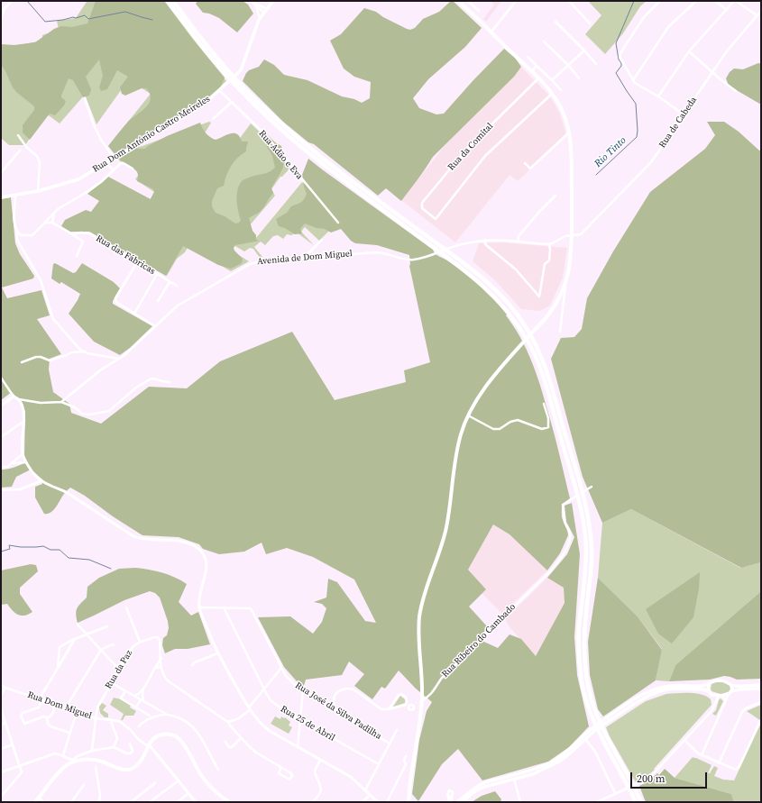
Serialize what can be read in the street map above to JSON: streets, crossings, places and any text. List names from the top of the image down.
{
  "streets": {
    "main road": ["Rua Dom António Castro Meireles"],
    "street": [
      "Rua de Cabeda",
      "Rua da Comital",
      "Rua Adão e Eva",
      "Rua das Fábricas",
      "Avenida de Dom Miguel",
      "Rua Ribeiro do Cambado",
      "Rua da Paz",
      "Rua Dom Miguel",
      "Rua José da Silva Padilha",
      "Rua 25 de Abril"
    ]
  },
  "crossings": [
    ["Rua de Cabeda", "Avenida de Dom Miguel"],
    ["Rua Dom António Castro Meireles", "Rua Adão e Eva"],
    ["Rua da Paz", "Rua Dom Miguel"],
    ["Rua José da Silva Padilha", "Rua 25 de Abril"]
  ],
  "water": ["Rio Tinto"],
  "scale_bar": "200 m"
}
